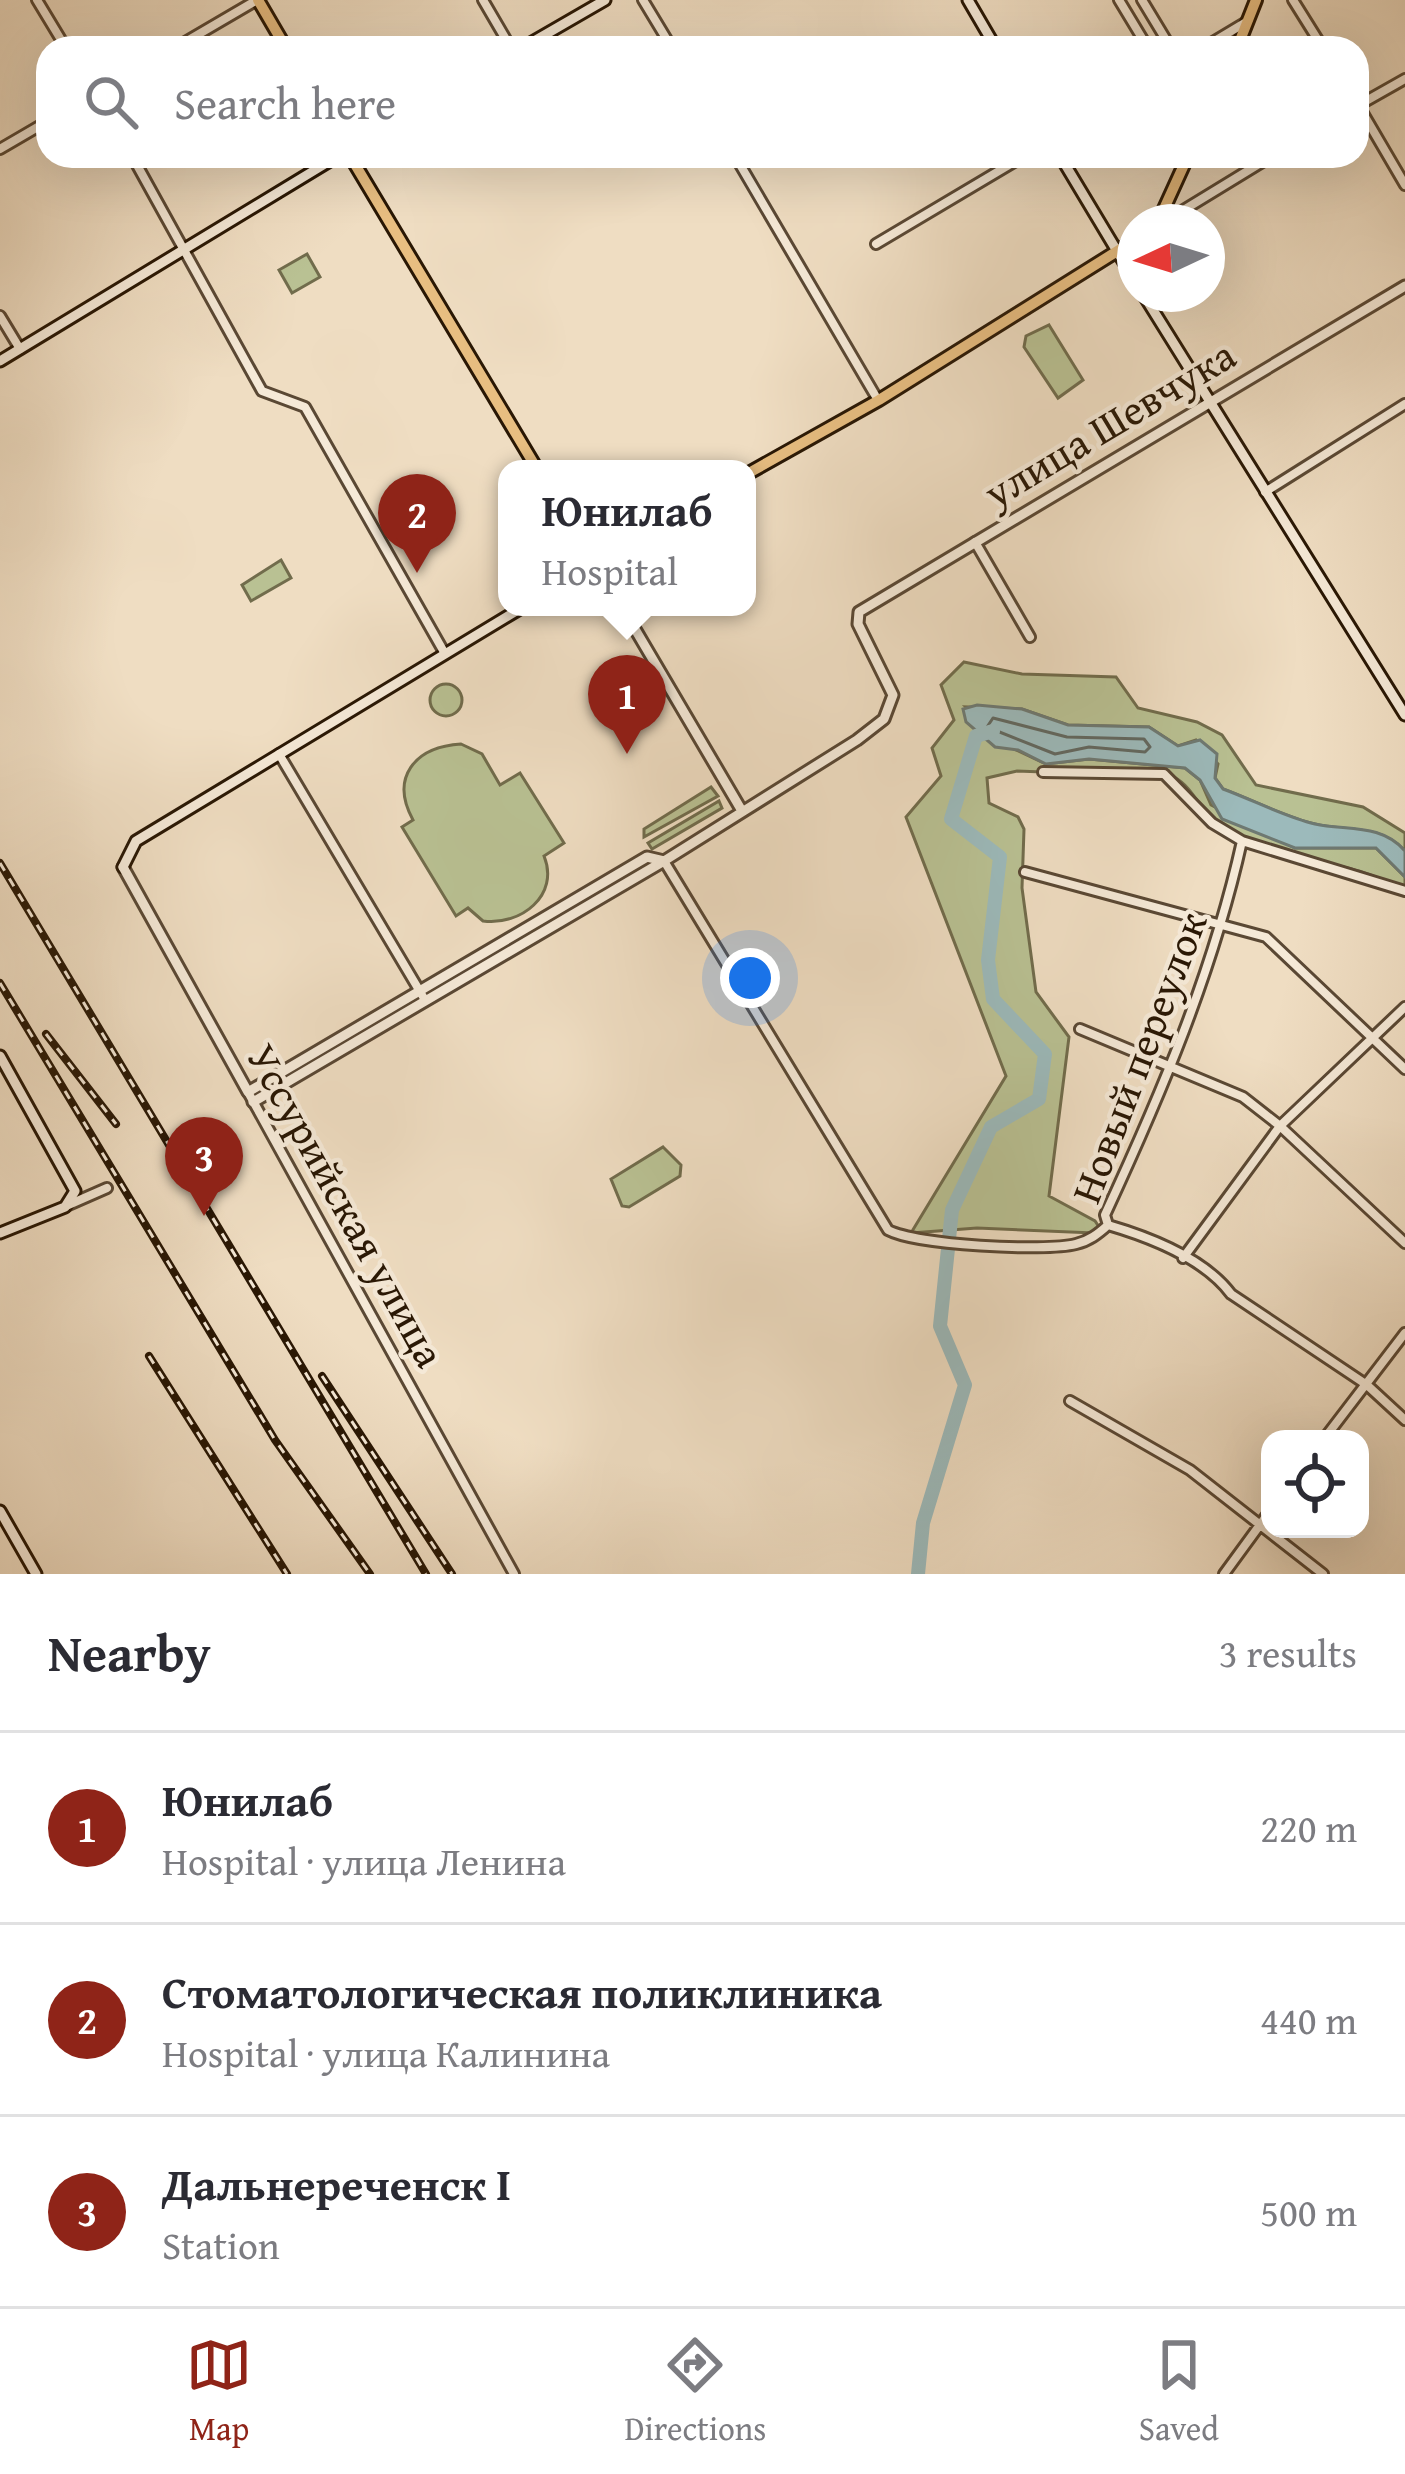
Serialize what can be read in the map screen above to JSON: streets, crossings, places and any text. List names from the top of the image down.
{
  "streets": {
    "main road": ["улица Шевчука", "Уссурийская улица"],
    "street": ["Новый переулок"]
  },
  "north": "left",
  "page": {
    "search": "Search here",
    "popup": ["Юнилаб", "Hospital"],
    "pins": ["2", "1", "3"],
    "heading": ["Nearby", "3 results"],
    "list": [
      {
        "mark": "1",
        "name": "Юнилаб",
        "note": "Hospital · улица Ленина",
        "value": "220 m"
      },
      {
        "mark": "2",
        "name": "Стоматологическая поликлиника",
        "note": "Hospital · улица Калинина",
        "value": "440 m"
      },
      {
        "mark": "3",
        "name": "Дальнереченск I",
        "note": "Station",
        "value": "500 m"
      }
    ],
    "nav": ["Map", "Directions", "Saved"]
  }
}
